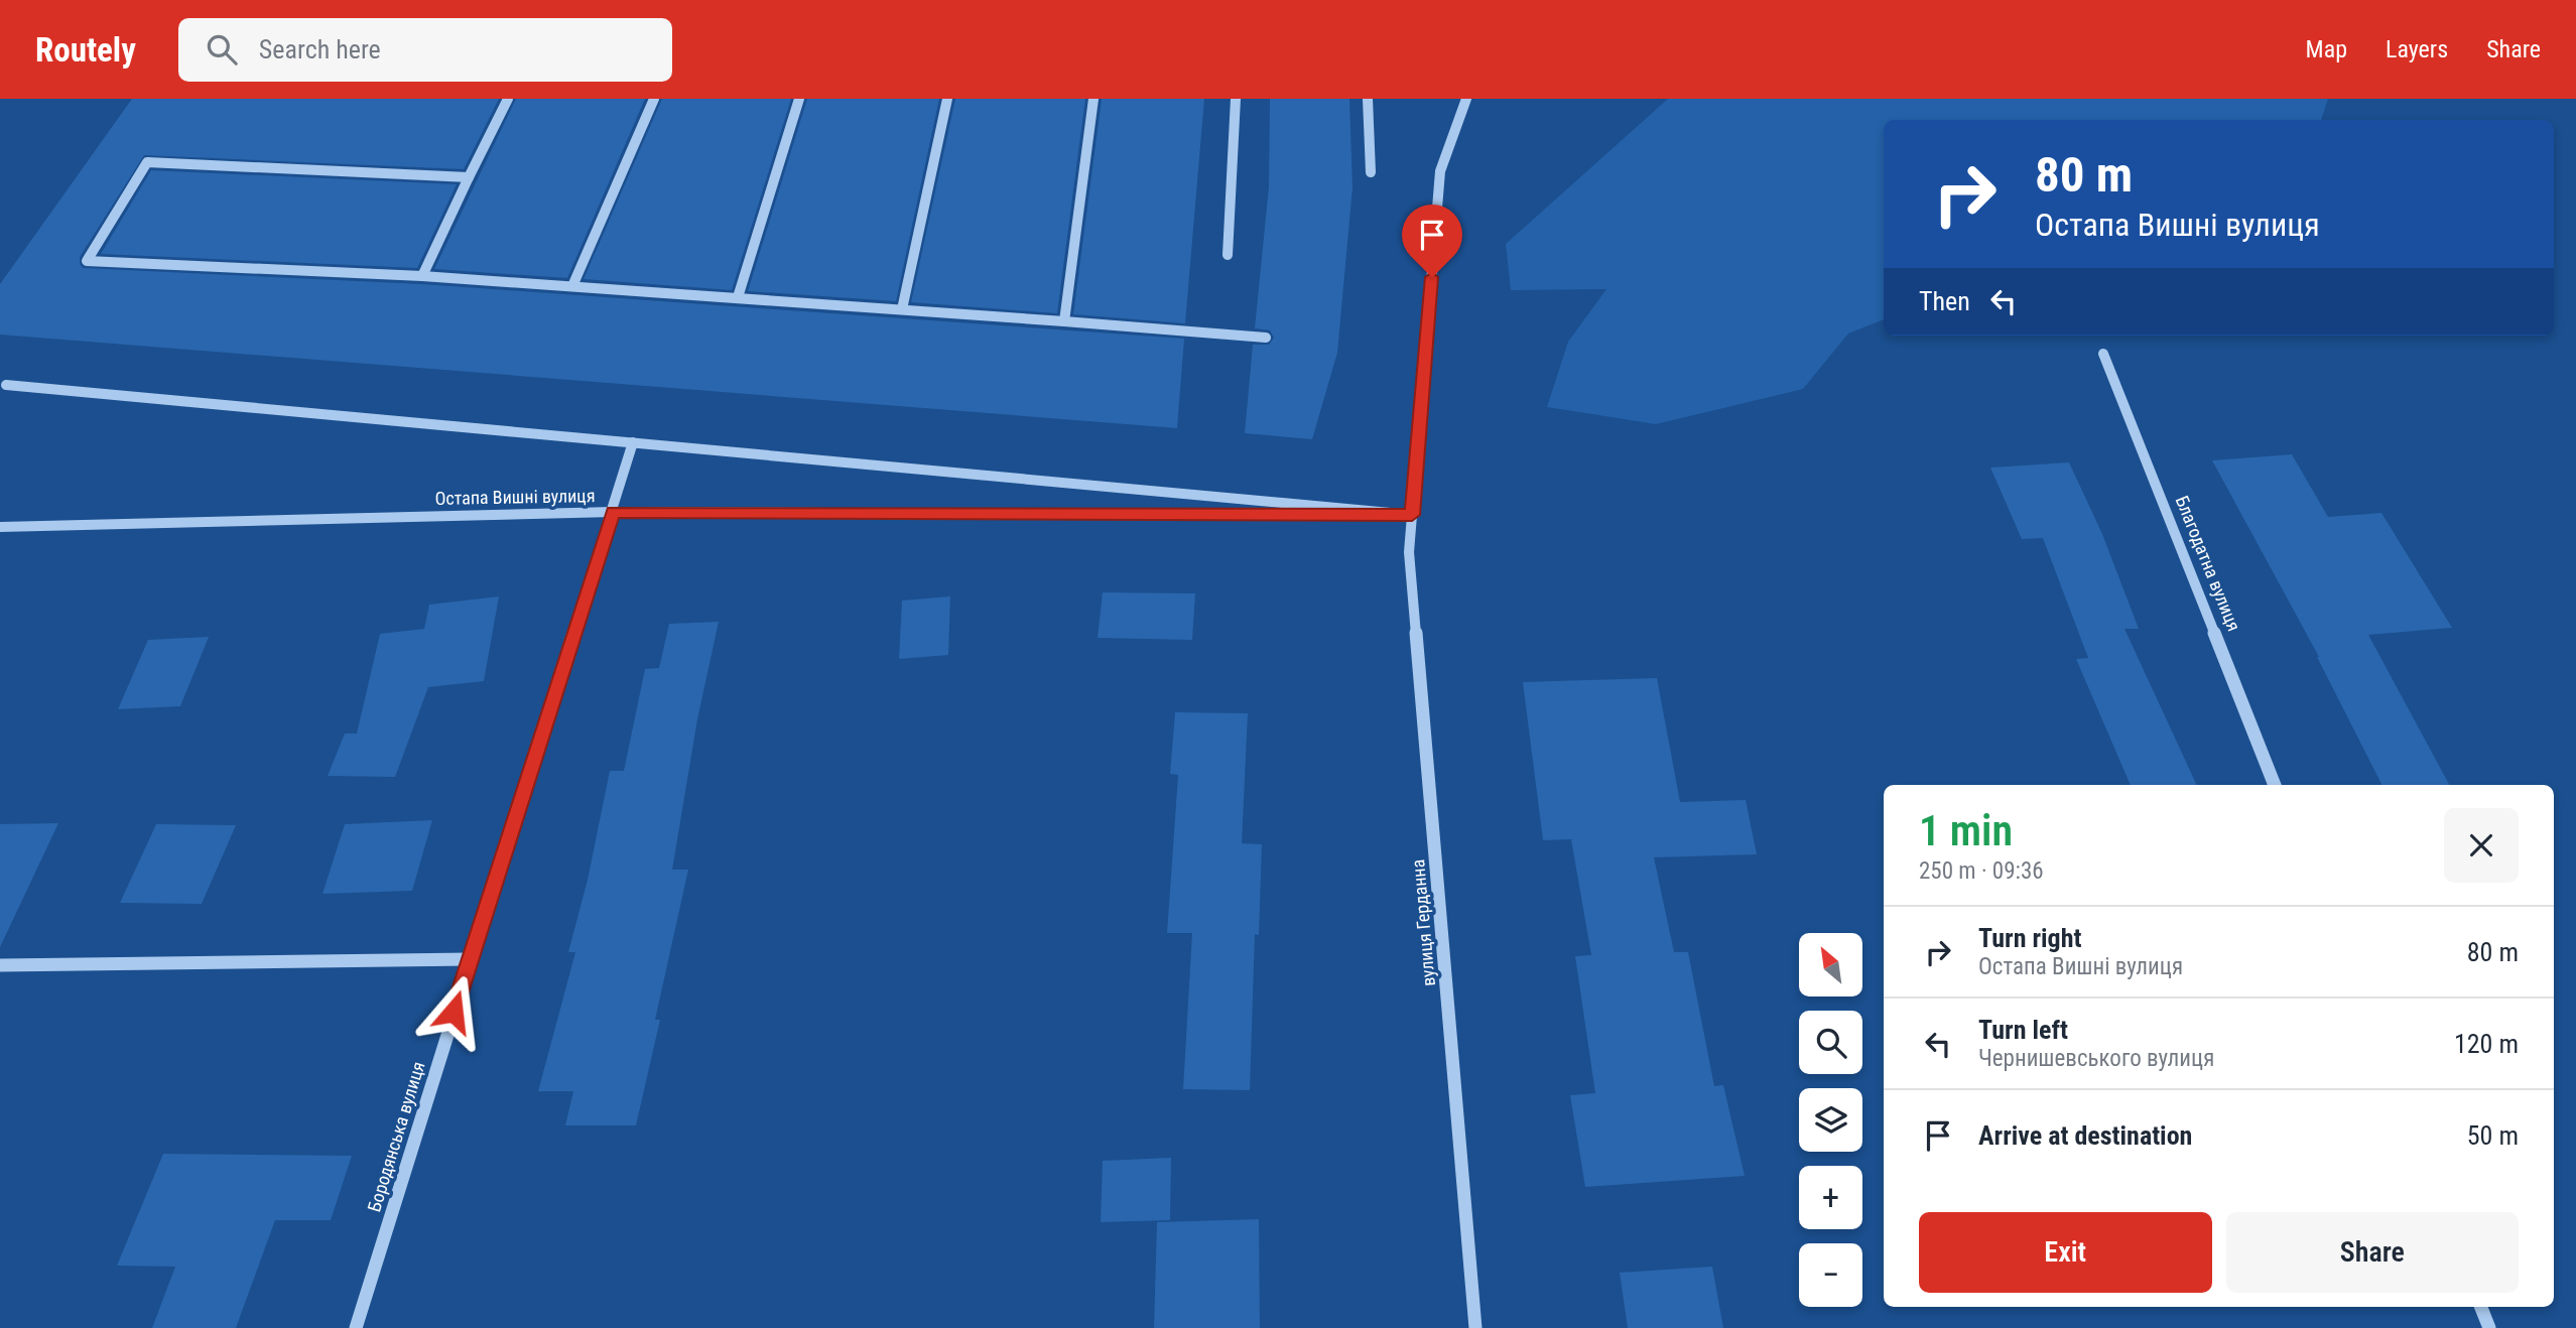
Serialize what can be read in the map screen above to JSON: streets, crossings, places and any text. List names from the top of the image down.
{
  "streets": {
    "street": [
      "Остапа Вишні вулиця",
      "Благодатна вулиця",
      "вулиця Герданна",
      "Бородянська вулиця"
    ]
  },
  "crossings": [
    ["Остапа Вишні вулиця", "вулиця Герданна"],
    ["Остапа Вишні вулиця", "Бородянська вулиця"]
  ],
  "north": "top left",
  "page": {
    "header": "Routely",
    "search": "Search here",
    "nav": ["Map", "Layers", "Share"],
    "turn": ["80 m", "Остапа Вишні вулиця"],
    "then": "Then",
    "heading": ["1 min", "250 m · 09:36"],
    "list": [
      {
        "name": "Turn right",
        "note": "Остапа Вишні вулиця",
        "value": "80 m"
      },
      {
        "name": "Turn left",
        "note": "Чернишевського вулиця",
        "value": "120 m"
      },
      {
        "name": "Arrive at destination",
        "value": "50 m"
      }
    ],
    "map_buttons": ["+", "−"],
    "buttons": ["Exit", "Share"]
  }
}
